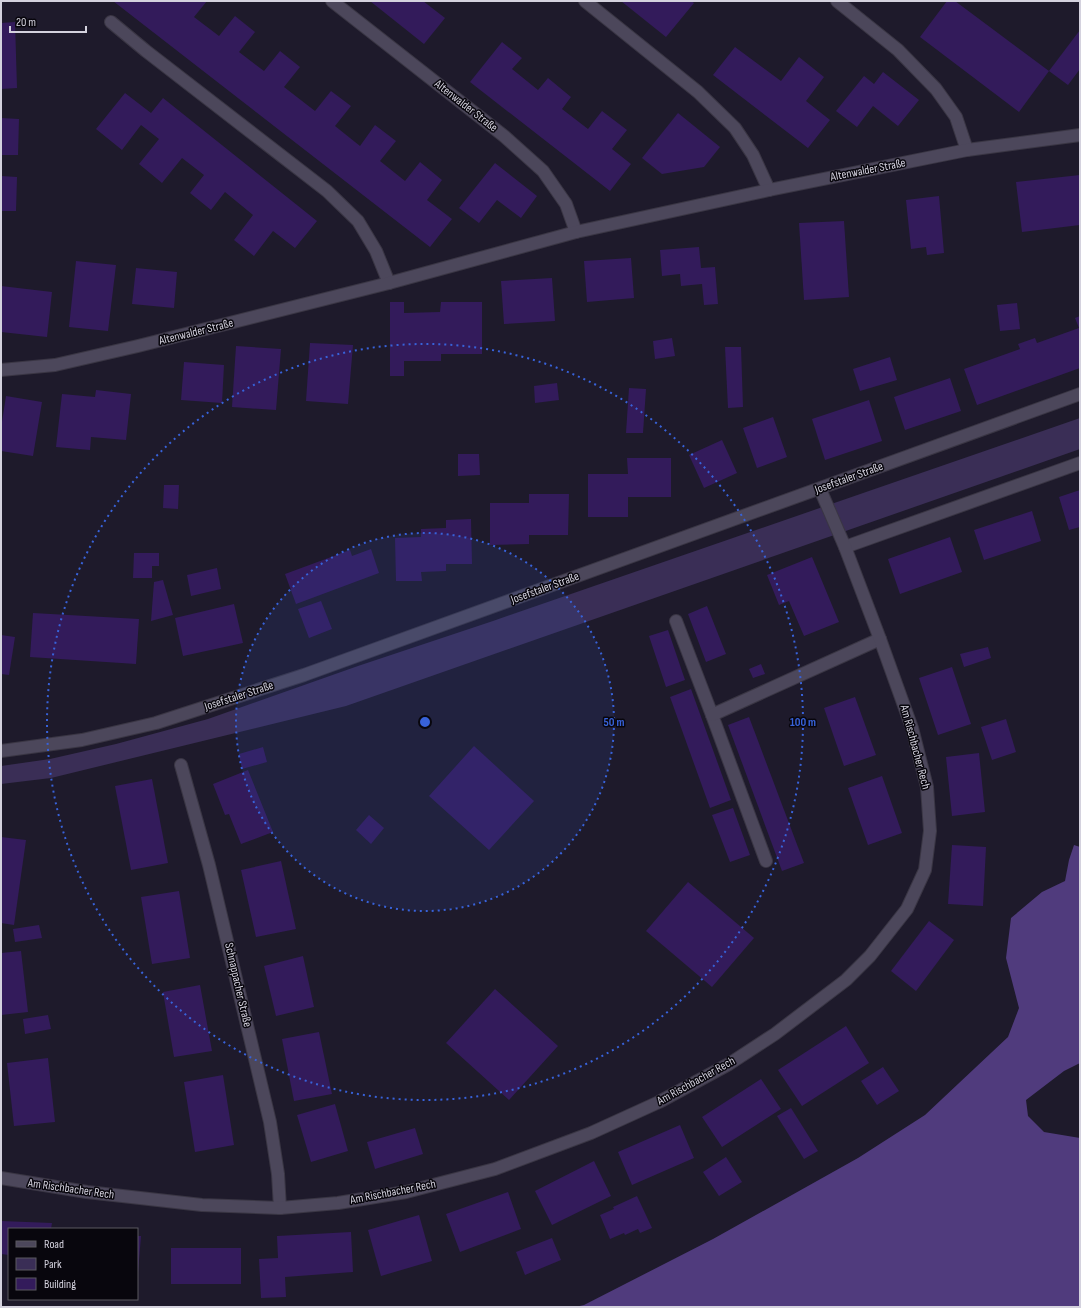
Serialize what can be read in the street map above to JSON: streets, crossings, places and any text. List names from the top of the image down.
{
  "streets": {
    "street": [
      "Altenwalder Straße",
      "Josefstaler Straße",
      "Am Rischbacher Rech",
      "Schnappacher Straße"
    ]
  },
  "crossings": [
    ["Josefstaler Straße", "Am Rischbacher Rech"],
    ["Am Rischbacher Rech", "Schnappacher Straße"]
  ],
  "legend": ["Road", "Park", "Building"],
  "scale_bar": "20 m",
  "rings": ["50 m", "100 m"]
}
